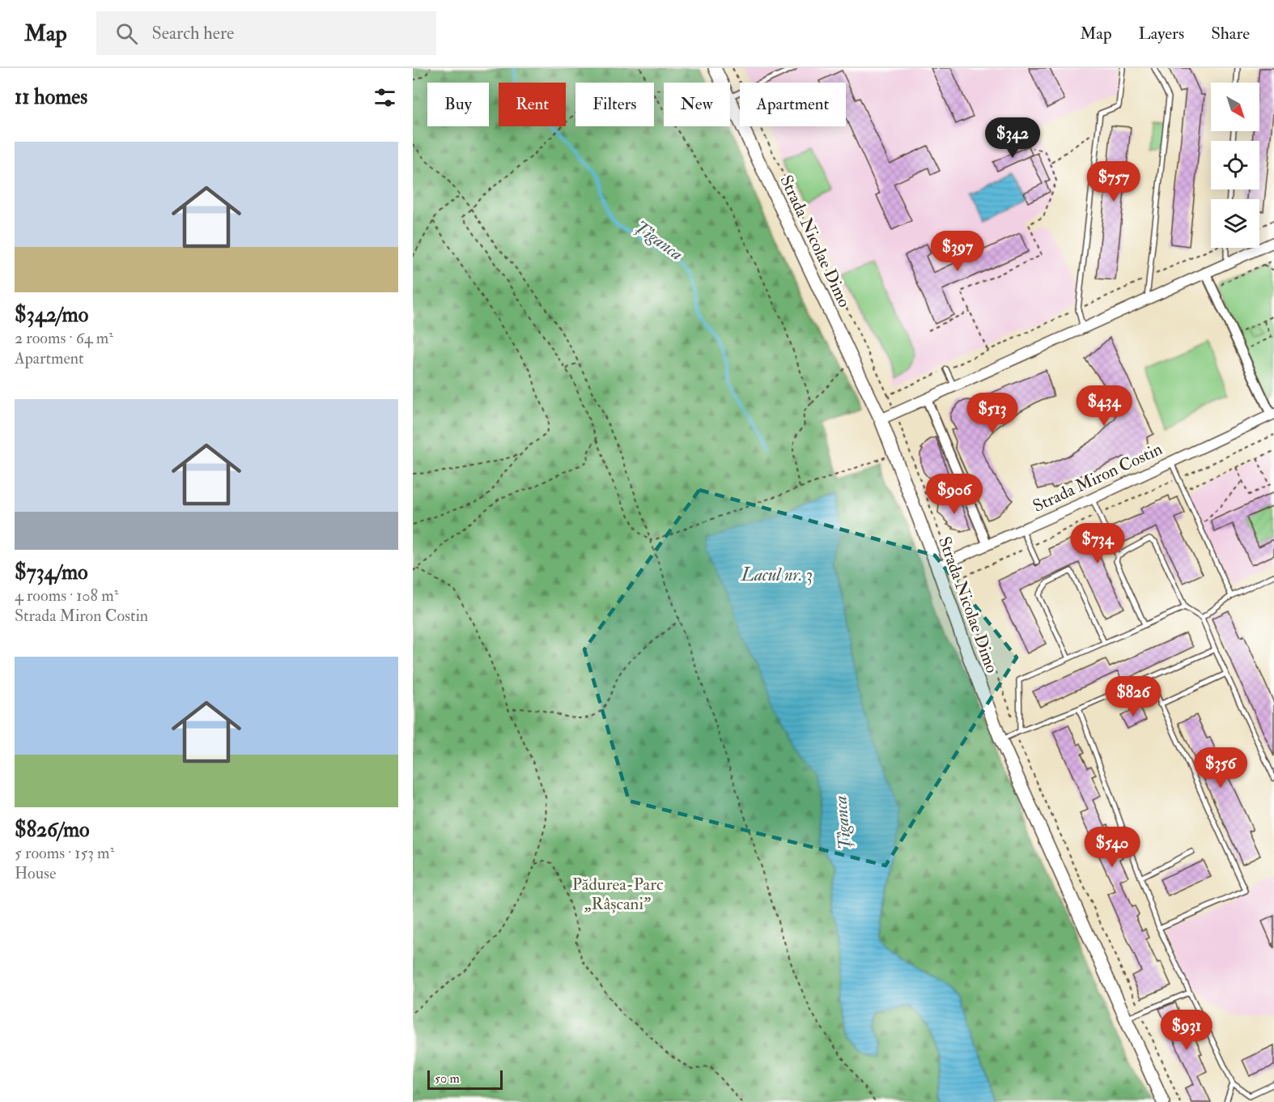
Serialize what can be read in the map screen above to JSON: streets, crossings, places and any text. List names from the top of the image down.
{
  "streets": {
    "main road": ["Strada Nicolae Dimo"],
    "street": ["Strada Miron Costin"]
  },
  "crossings": [
    ["Strada Nicolae Dimo", "Strada Miron Costin"]
  ],
  "water": ["Țîganca", "Lacul nr. 3"],
  "parks": ["Pădurea-Parc „Râșcani”"],
  "scale_bar": "50 m",
  "north": "bottom right",
  "page": {
    "header": "Map",
    "search": "Search here",
    "nav": ["Map", "Layers", "Share"],
    "heading": "11 homes",
    "chip": [
      "Buy",
      "Rent",
      "Filters",
      "New",
      "Apartment"
    ],
    "price": [
      "$342",
      "$757",
      "$397",
      "$434",
      "$513",
      "$906",
      "$734",
      "$826",
      "$356",
      "$540",
      "$931"
    ],
    "list": [
      {
        "name": "$342/mo",
        "note": "2 rooms · 64 m² · Apartment"
      },
      {
        "name": "$734/mo",
        "note": "4 rooms · 108 m² · Strada Miron Costin"
      },
      {
        "name": "$826/mo",
        "note": "5 rooms · 153 m² · House"
      }
    ],
    "scale": "50 m"
  }
}
